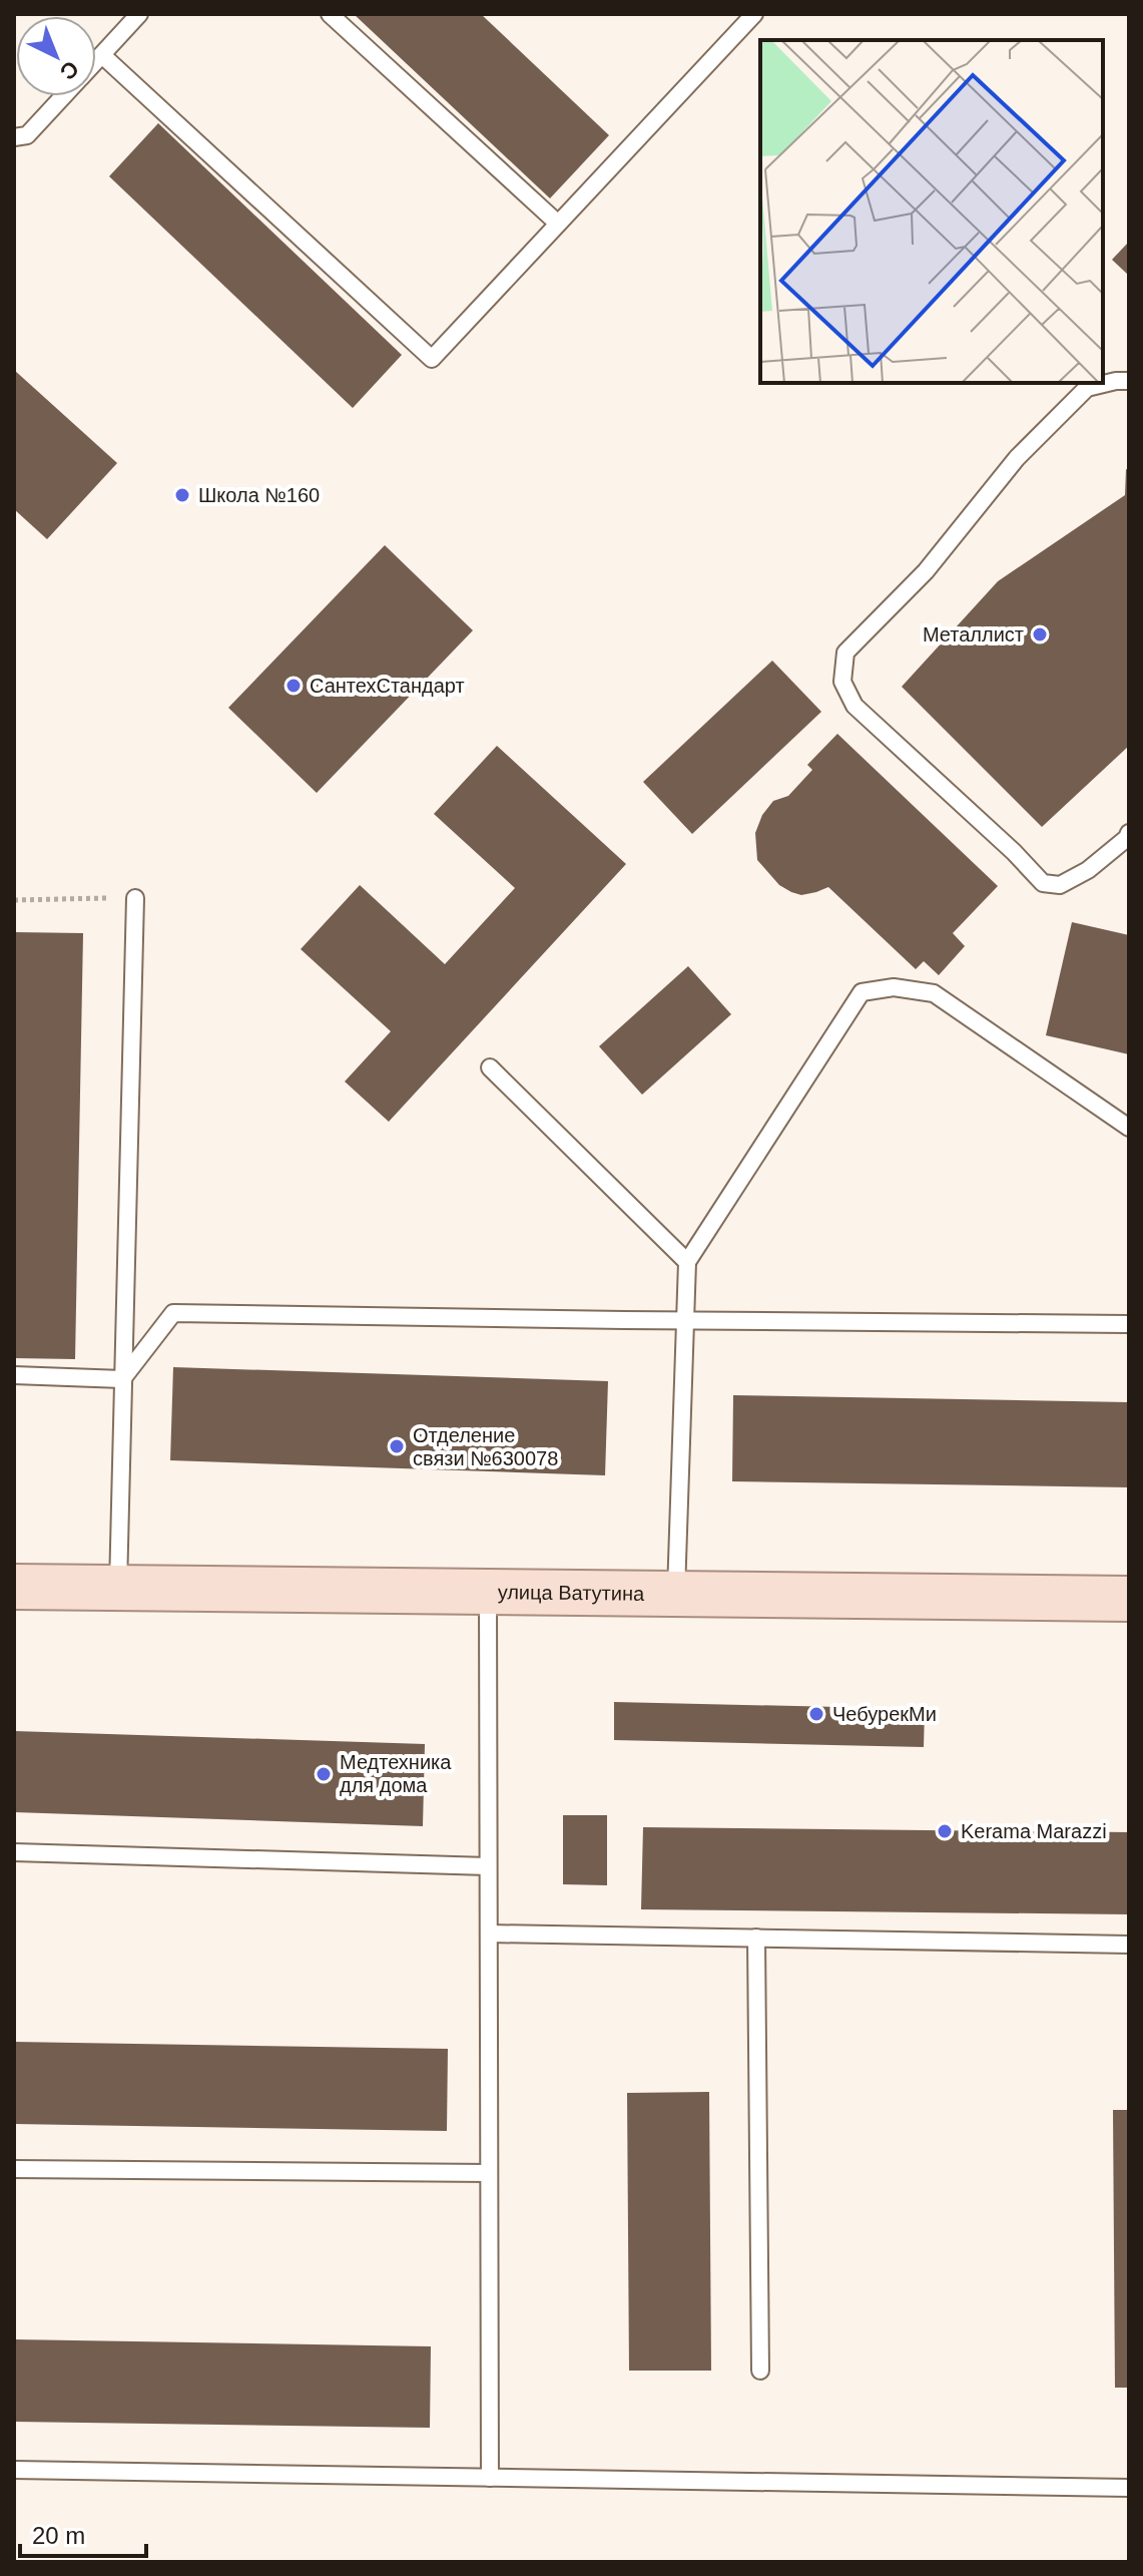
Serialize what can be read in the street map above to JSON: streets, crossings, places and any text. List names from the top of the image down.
{
  "streets": {
    "main road": ["улица Ватутина"]
  },
  "places": [
    "Школа №160",
    "Металлист",
    "СантехСтандарт",
    "Отделение связи №630078",
    "ЧебурекМи",
    "Медтехника для дома",
    "Kerama Marazzi"
  ],
  "scale_bar": "20 m",
  "north": "bottom right"
}
